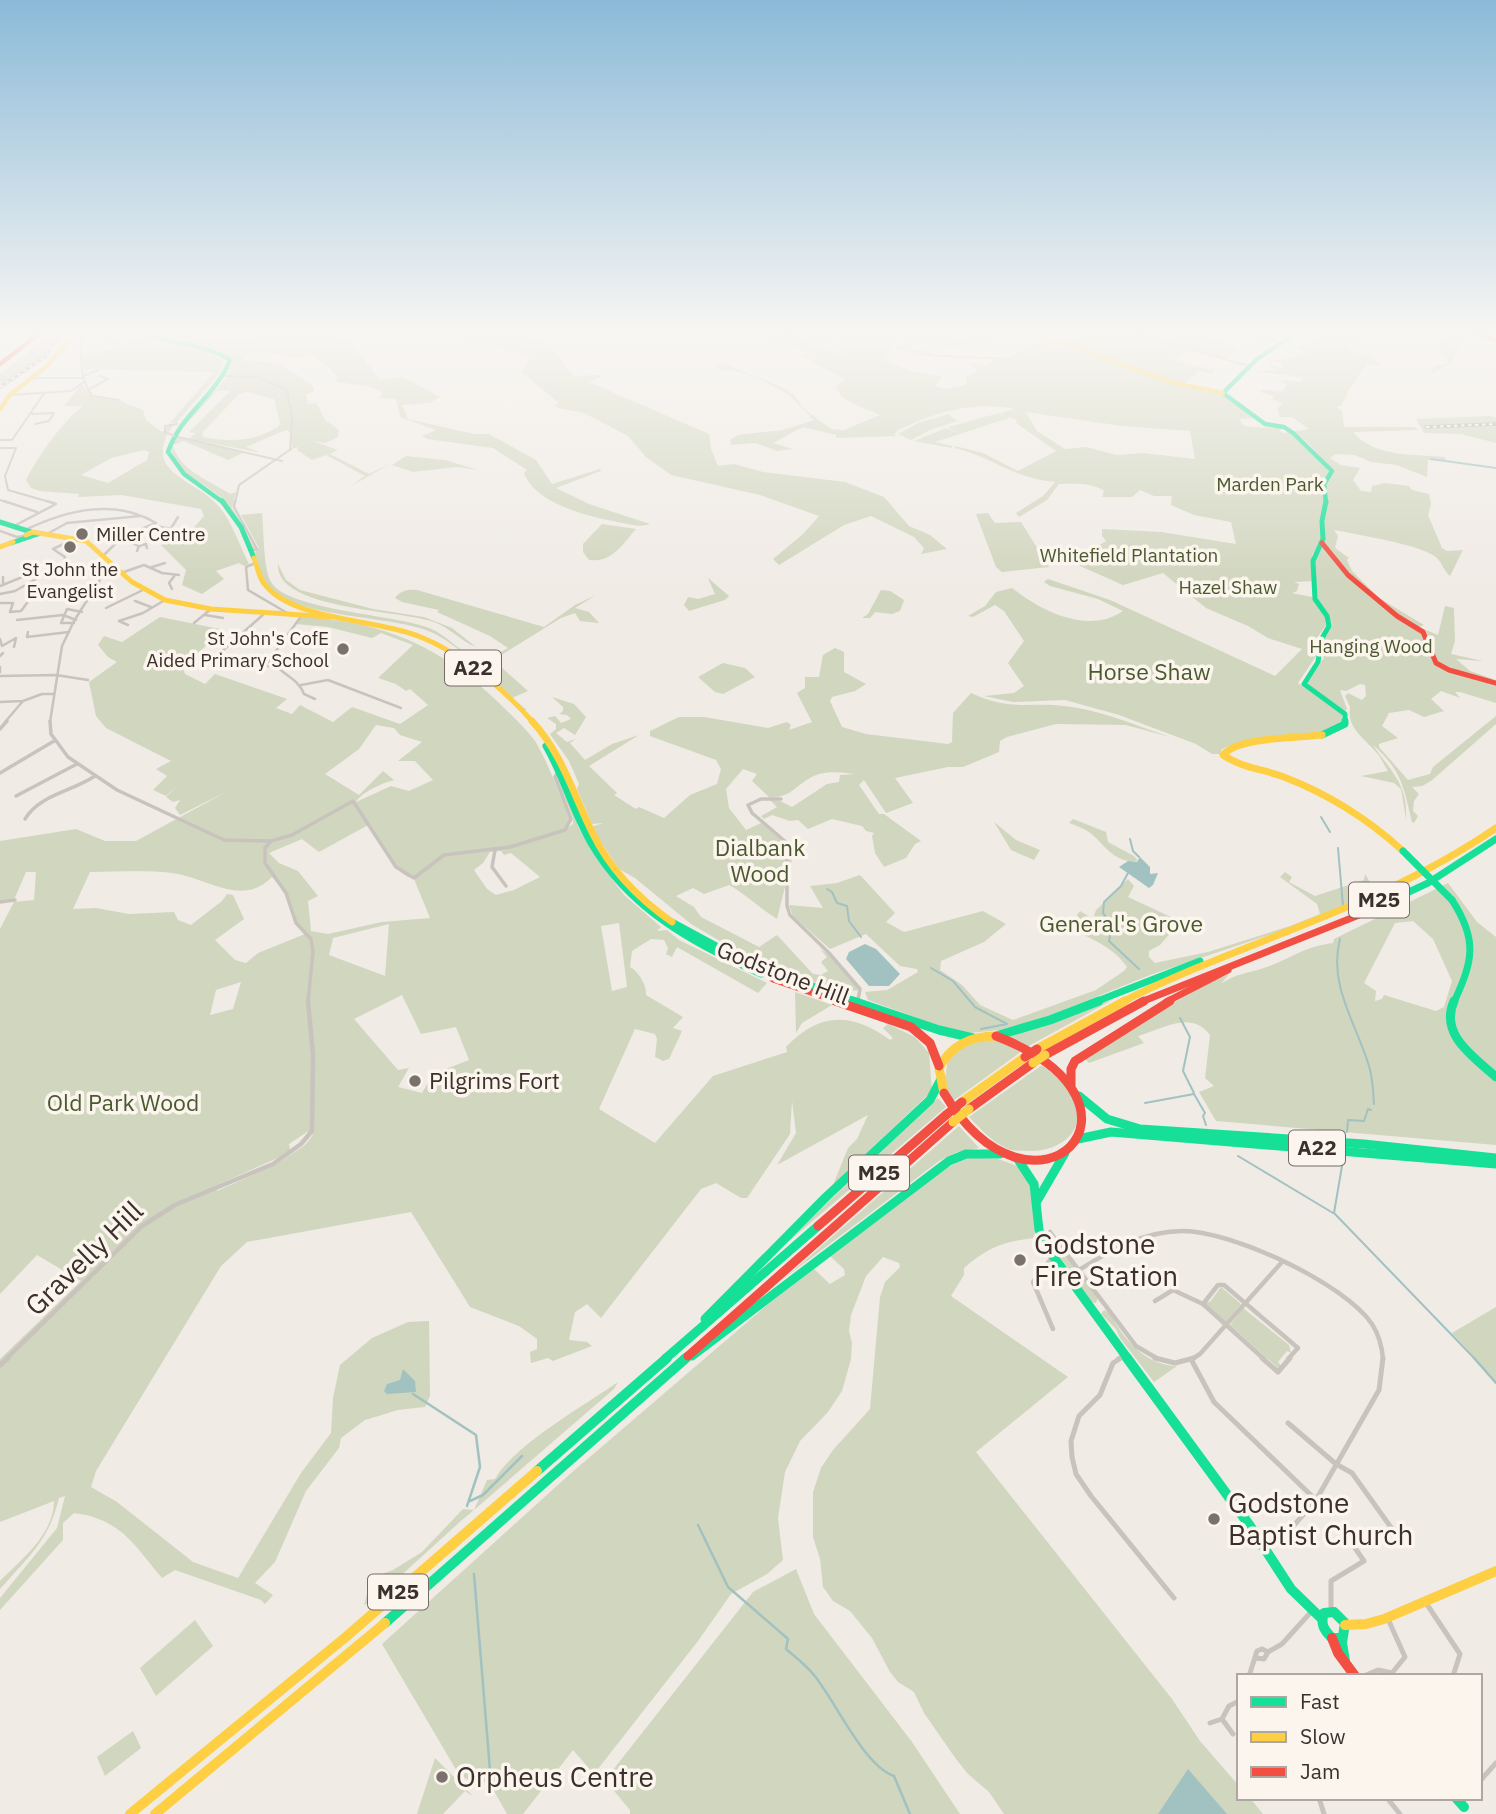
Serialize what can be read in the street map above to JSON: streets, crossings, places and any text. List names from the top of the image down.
{
  "streets": {
    "main road": ["A22", "M25", "Godstone Hill"],
    "street": ["Gravelly Hill"]
  },
  "crossings": [
    ["A22", "M25"],
    ["A22", "Godstone Hill"],
    ["M25", "Godstone Hill"]
  ],
  "parks": [
    "Marden Park",
    "Whitefield Plantation",
    "Hazel Shaw",
    "Hanging Wood",
    "Horse Shaw",
    "Dialbank Wood",
    "General's Grove",
    "Old Park Wood"
  ],
  "places": [
    "Miller Centre",
    "St John the Evangelist",
    "St John's CofE Aided Primary School",
    "Pilgrims Fort",
    "Godstone Fire Station",
    "Godstone Baptist Church",
    "Orpheus Centre"
  ],
  "legend": ["Fast", "Slow", "Jam"]
}
